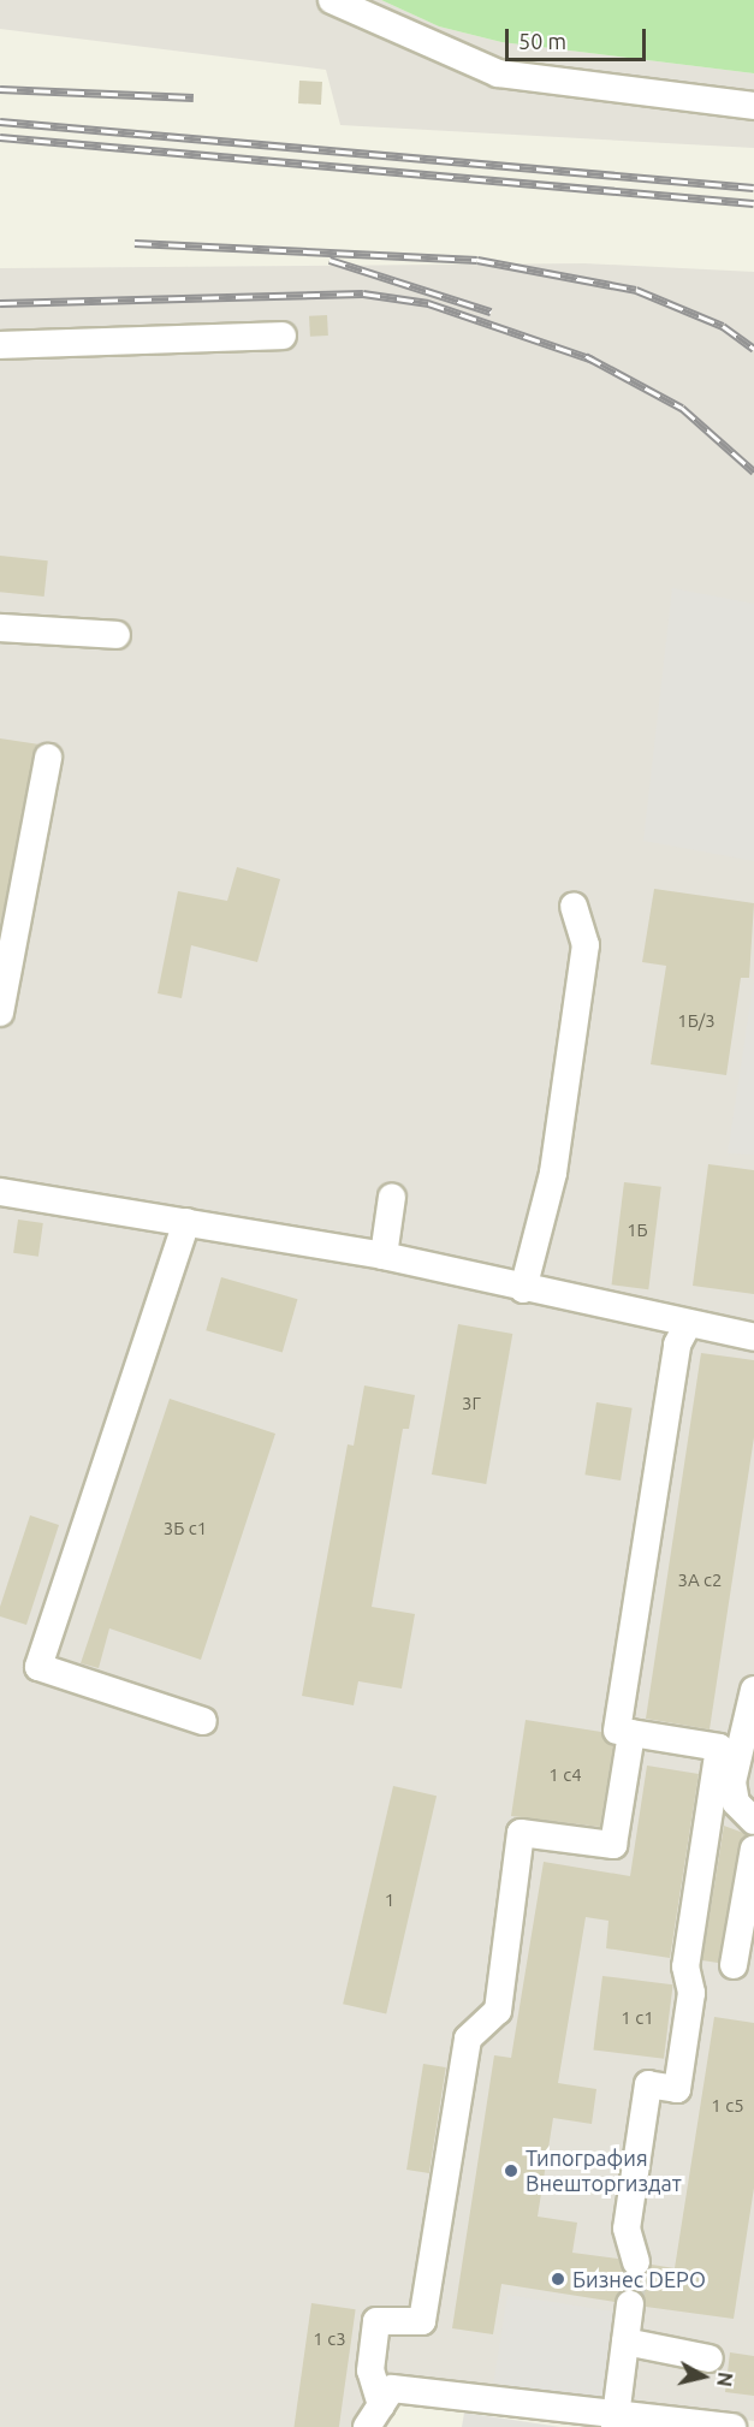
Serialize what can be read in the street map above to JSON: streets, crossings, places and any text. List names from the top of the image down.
{
  "places": ["Типография Внешторгиздат", "Бизнес DEPO"],
  "house_numbers": [
    "1Б/3",
    "1Б",
    "3Г",
    "3Б с1",
    "3А с2",
    "1 с4",
    "1",
    "1 с1",
    "1 с5",
    "1 с3"
  ],
  "scale_bar": "50 m",
  "north": "right"
}
